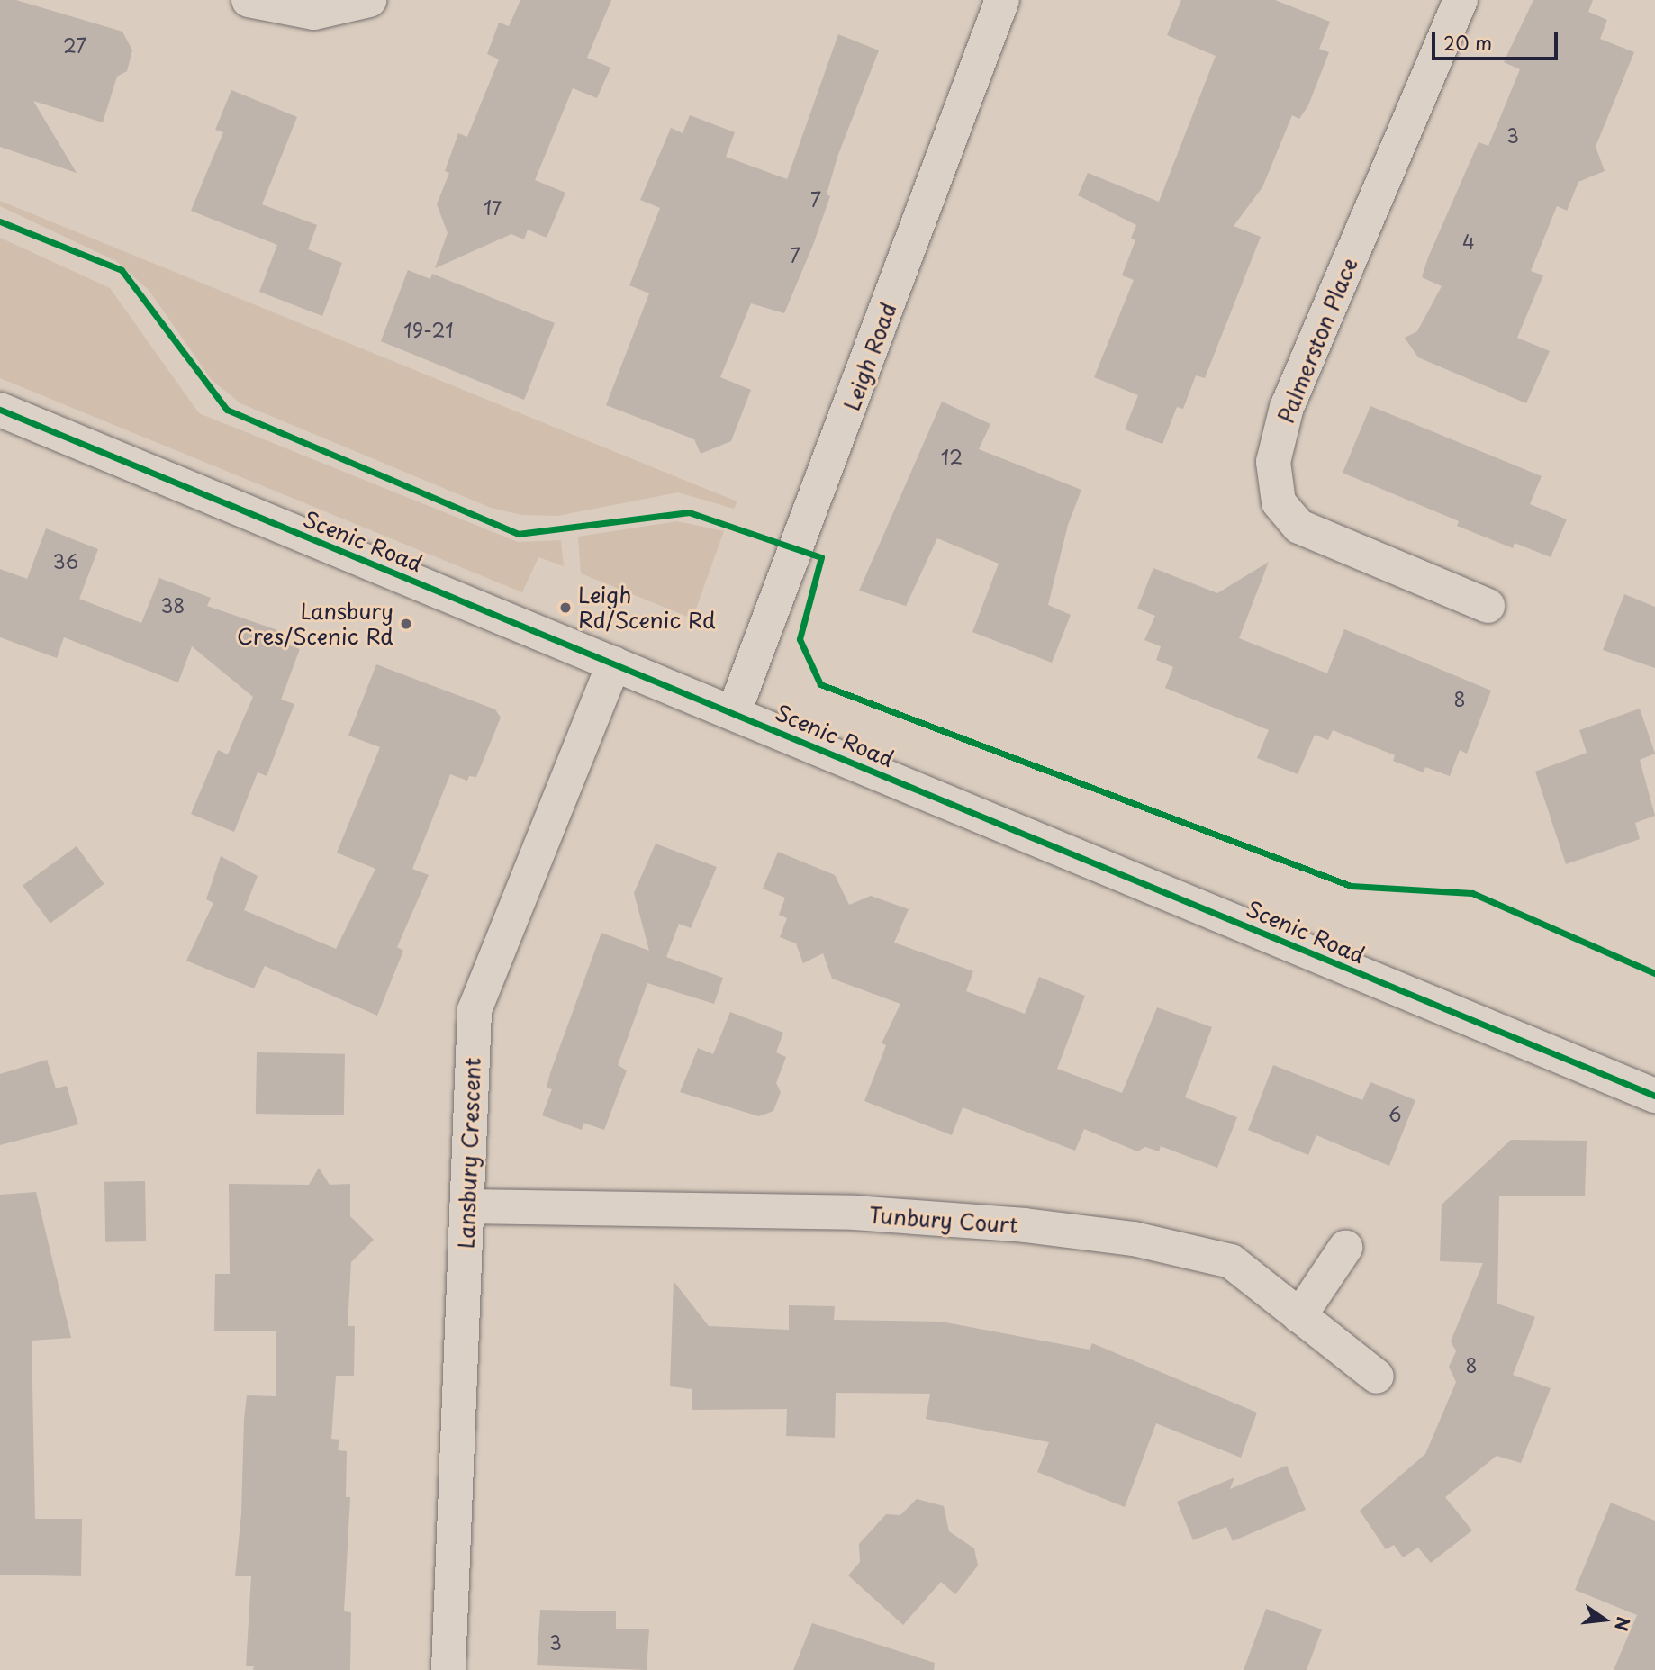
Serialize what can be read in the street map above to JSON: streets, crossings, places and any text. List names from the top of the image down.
{
  "streets": {
    "street": [
      "Palmerston Place",
      "Leigh Road",
      "Scenic Road",
      "Lansbury Crescent",
      "Tunbury Court"
    ]
  },
  "crossings": [
    ["Leigh Road", "Scenic Road"],
    ["Scenic Road", "Lansbury Crescent"],
    ["Lansbury Crescent", "Tunbury Court"]
  ],
  "places": ["Leigh Rd/Scenic Rd", "Lansbury Cres/Scenic Rd"],
  "house_numbers": [
    "27",
    "3",
    "7",
    "17",
    "4",
    "7",
    "19-21",
    "12",
    "36",
    "38",
    "8",
    "6",
    "8",
    "3"
  ],
  "scale_bar": "20 m",
  "north": "right"
}
